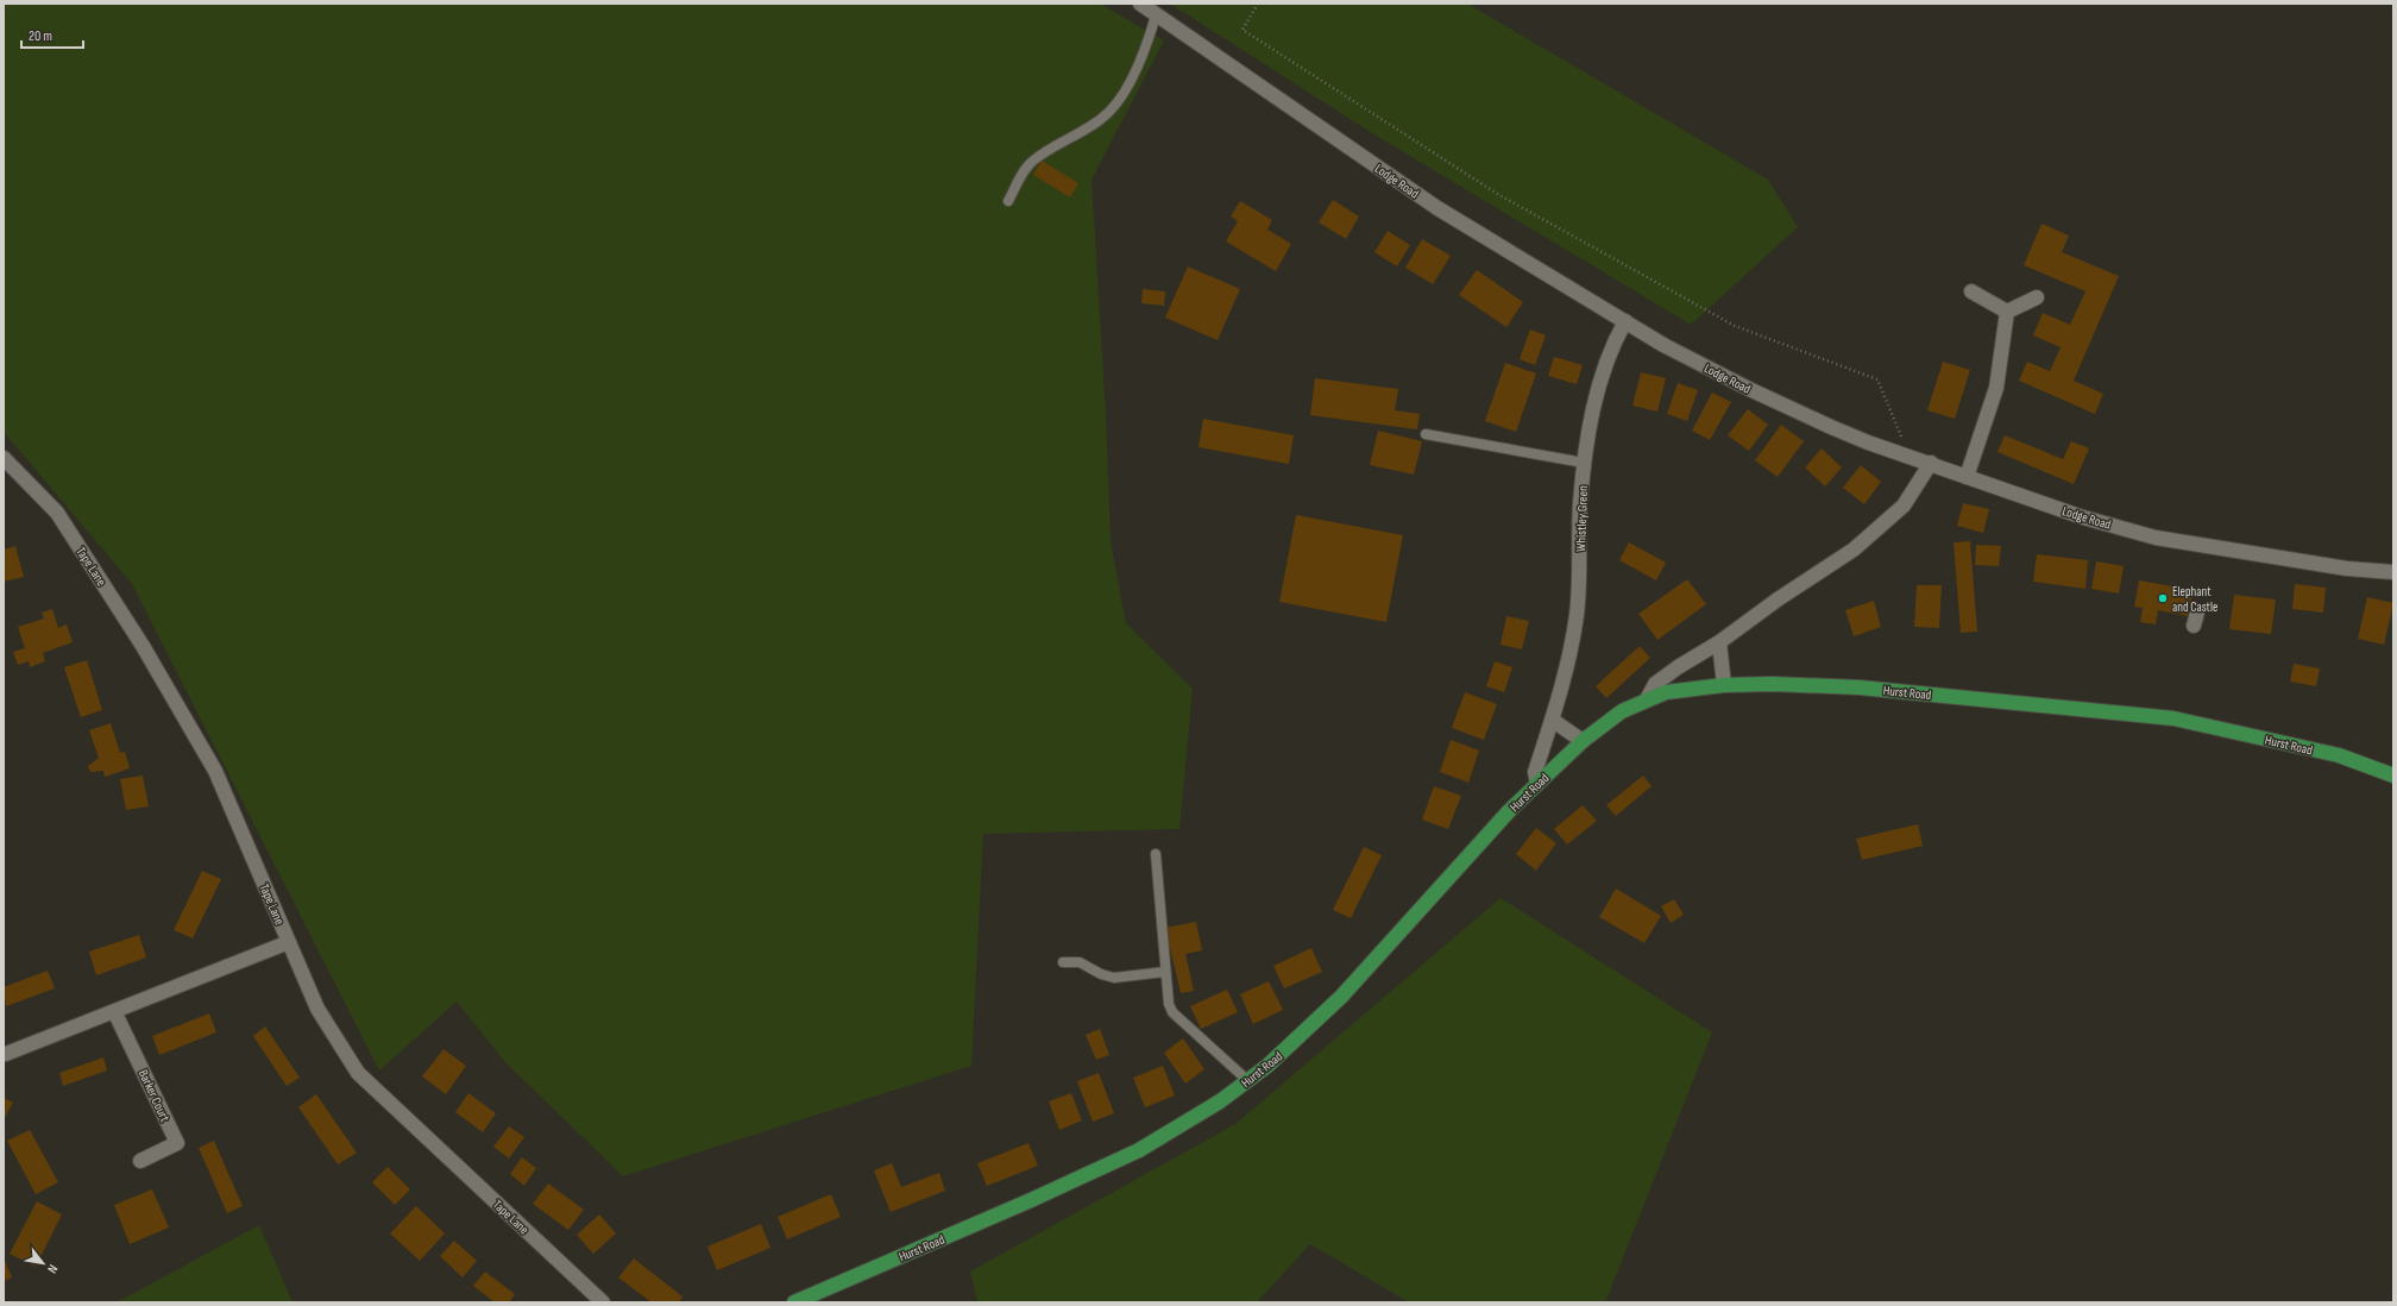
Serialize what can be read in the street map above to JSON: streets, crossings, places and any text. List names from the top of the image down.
{
  "streets": {
    "main road": ["Hurst Road"],
    "street": [
      "Lodge Road",
      "Whistley Green",
      "Tape Lane",
      "Barker Court"
    ]
  },
  "crossings": [
    ["Lodge Road", "Whistley Green"],
    ["Whistley Green", "Hurst Road"]
  ],
  "places": ["Elephant and Castle"],
  "scale_bar": "20 m",
  "north": "bottom right"
}
